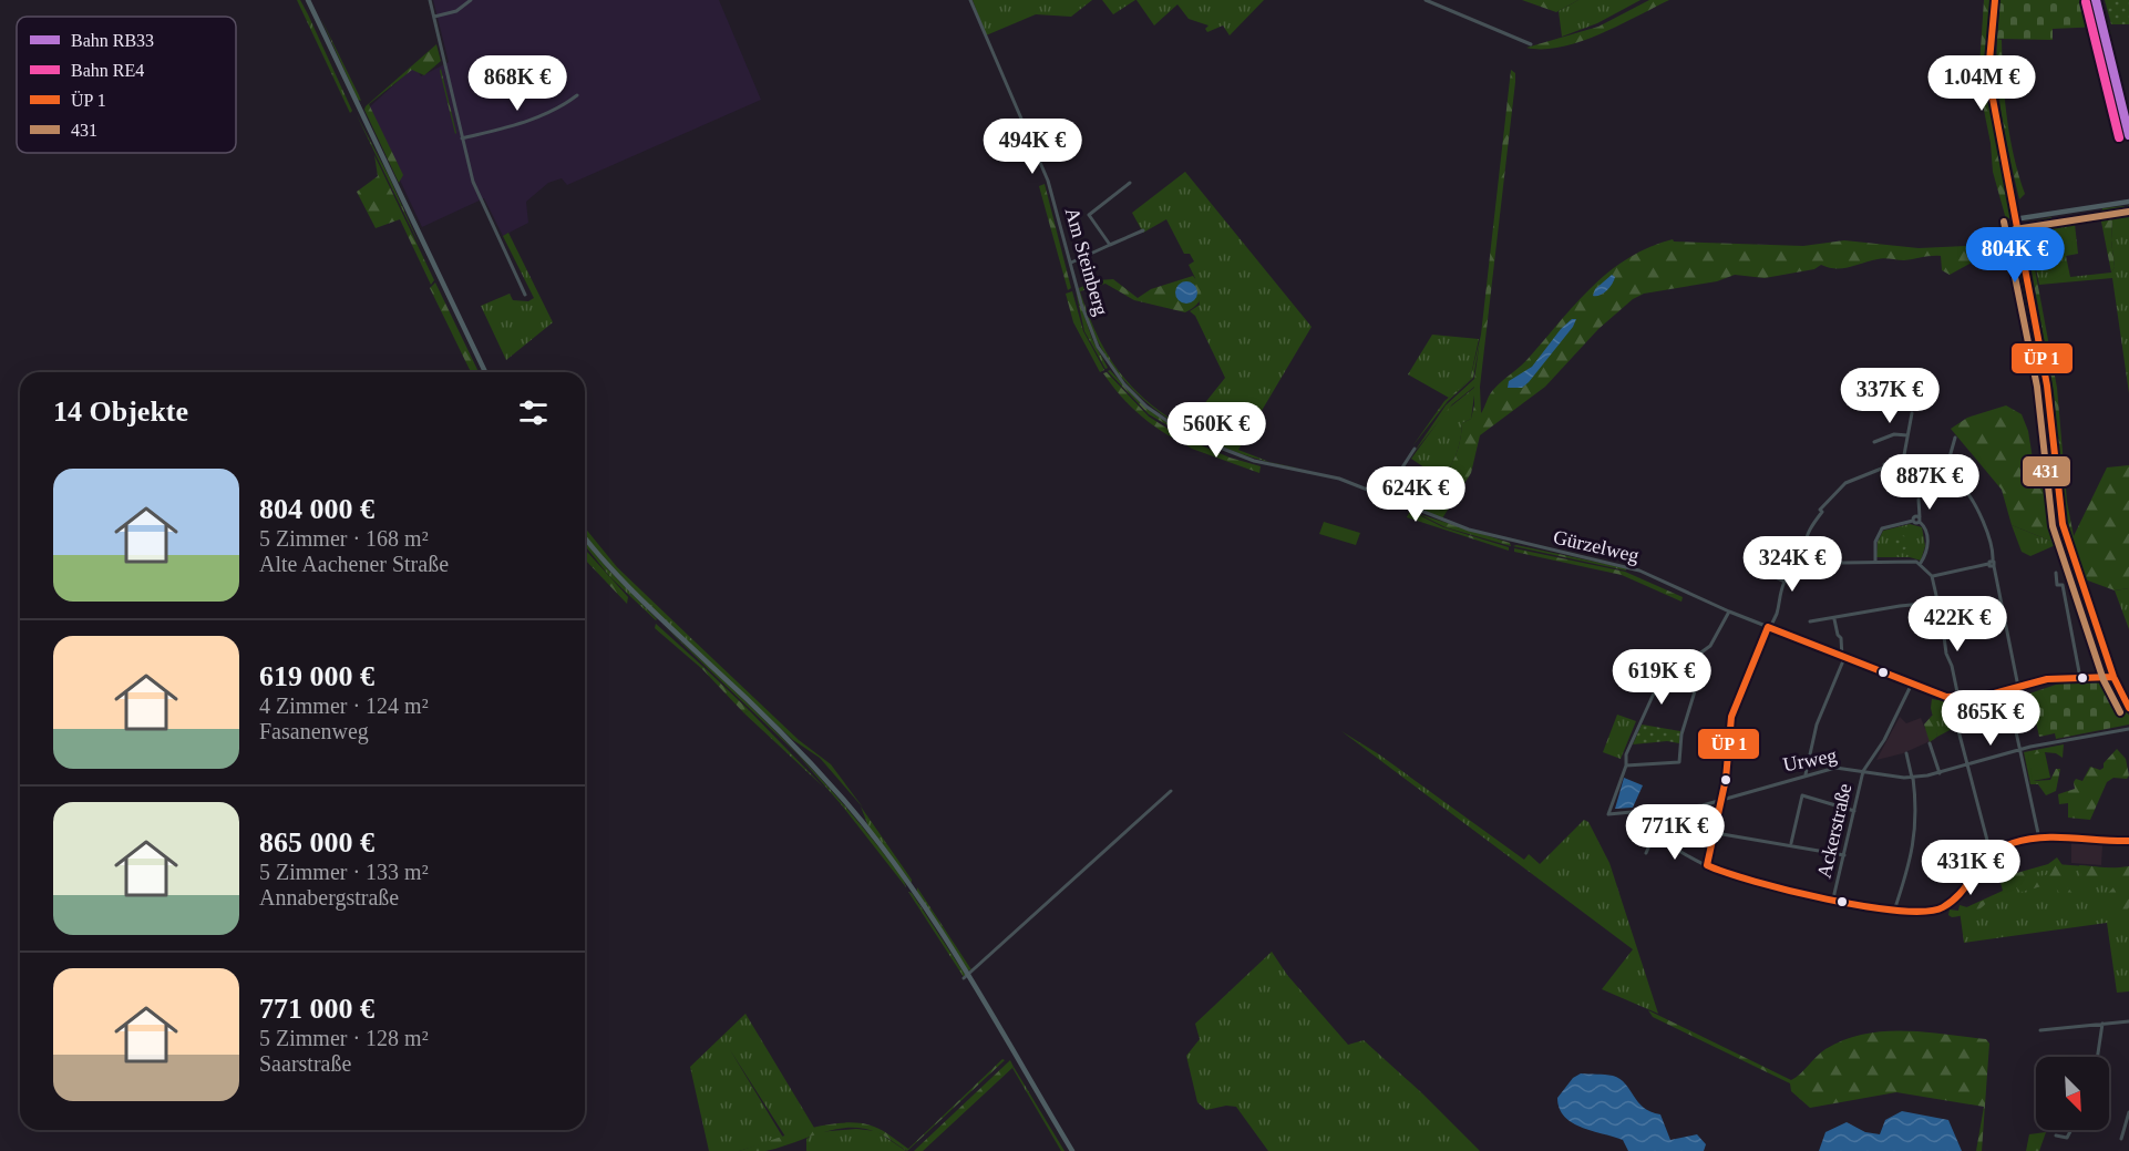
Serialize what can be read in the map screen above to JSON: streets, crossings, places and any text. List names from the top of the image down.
{
  "streets": {
    "street": [
      "Am Steinberg",
      "Gürzelweg",
      "Urweg",
      "Ackerstraße"
    ]
  },
  "crossings": [
    ["Am Steinberg", "Gürzelweg"],
    ["Urweg", "Ackerstraße"]
  ],
  "lines": ["rail line RB33", "rail line RE4", "transit line 431"],
  "legend": [
    "Bahn RB33",
    "Bahn RE4",
    "ÜP 1",
    "431"
  ],
  "north": "bottom right",
  "page": {
    "price": [
      "868K €",
      "1.04M €",
      "494K €",
      "804K €",
      "337K €",
      "560K €",
      "887K €",
      "624K €",
      "324K €",
      "422K €",
      "619K €",
      "865K €",
      "771K €",
      "431K €"
    ],
    "heading": "14 Objekte",
    "list": [
      {
        "name": "804 000 €",
        "note": "5 Zimmer · 168 m² · Alte Aachener Straße"
      },
      {
        "name": "619 000 €",
        "note": "4 Zimmer · 124 m² · Fasanenweg"
      },
      {
        "name": "865 000 €",
        "note": "5 Zimmer · 133 m² · Annabergstraße"
      },
      {
        "name": "771 000 €",
        "note": "5 Zimmer · 128 m² · Saarstraße"
      }
    ]
  }
}
